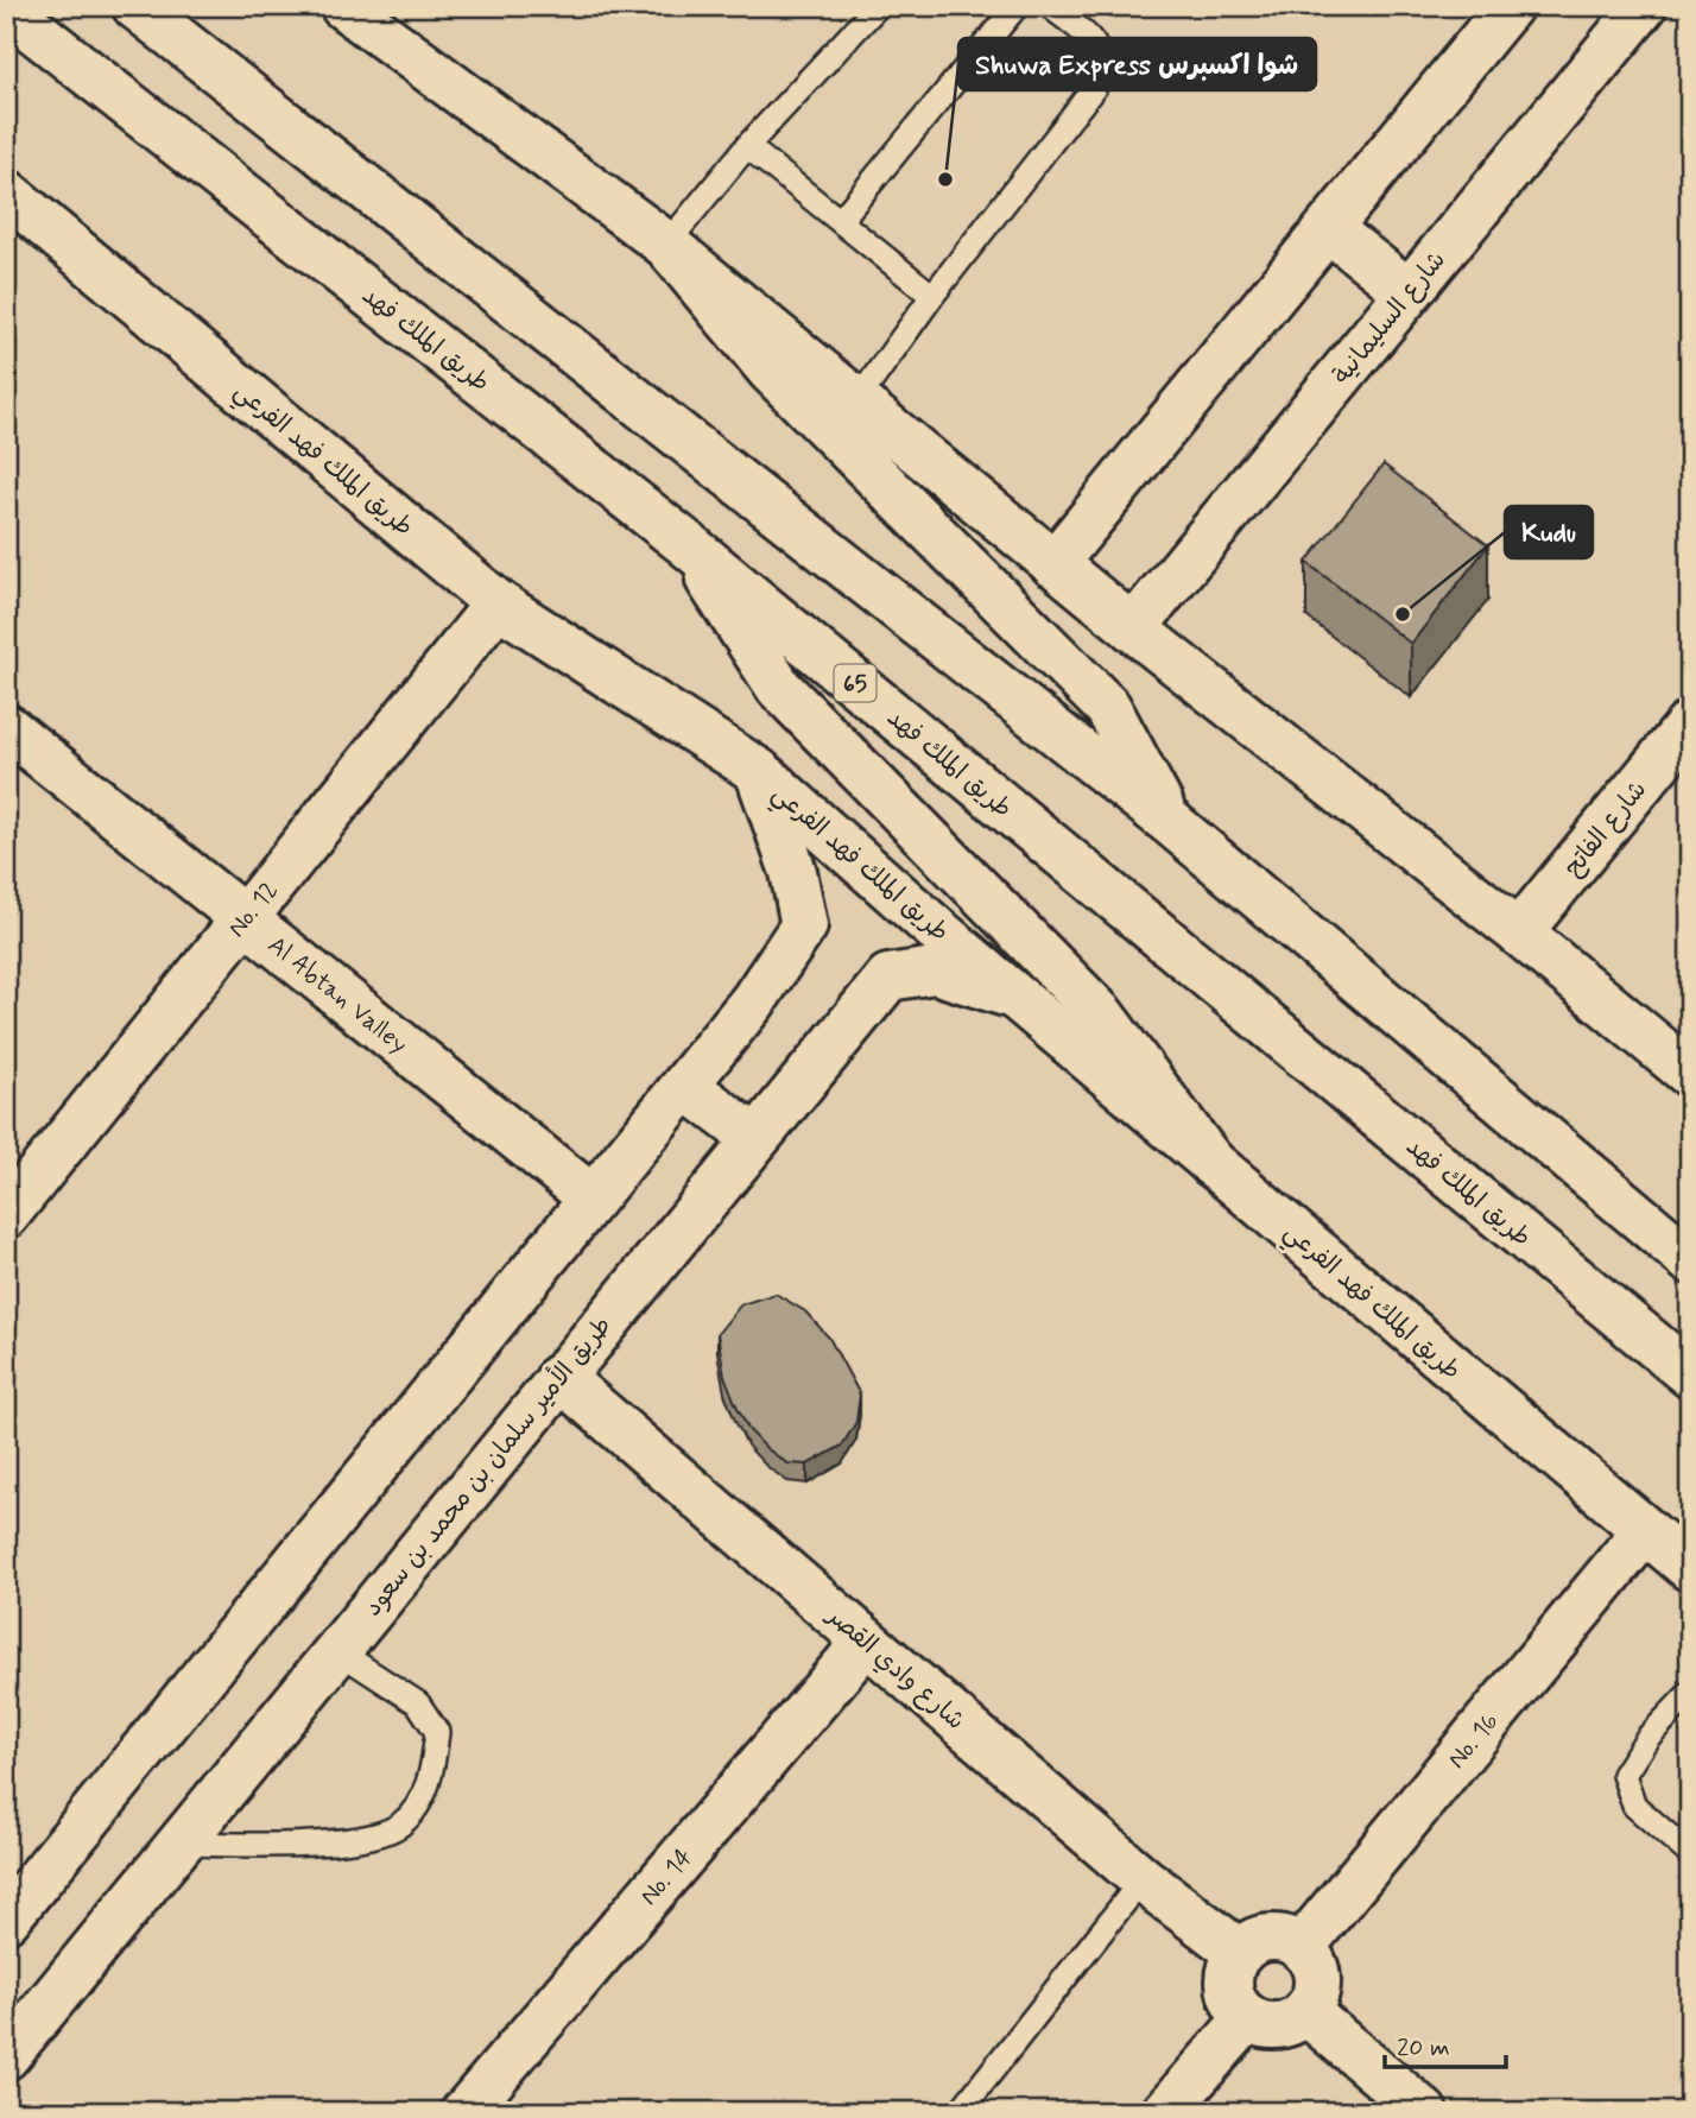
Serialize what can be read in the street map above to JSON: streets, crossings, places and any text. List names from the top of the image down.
{
  "streets": {
    "main road": [
      "شارع السليمانية",
      "طريق الملك فهد",
      "طريق الملك فهد الفرعي",
      "65",
      "شارع الفاتح",
      "No. 12",
      "Al Abtan Valley",
      "طريق الأمير سلمان بن محمد بن سعود",
      "شارع وادي القصر",
      "No. 16",
      "No. 14"
    ]
  },
  "crossings": [
    ["طريق الملك فهد الفرعي", "No. 12"],
    ["طريق الملك فهد الفرعي", "طريق الأمير سلمان بن محمد بن سعود"],
    ["طريق الملك فهد الفرعي", "No. 16"],
    ["No. 12", "Al Abtan Valley"],
    ["طريق الأمير سلمان بن محمد بن سعود", "شارع وادي القصر"],
    ["شارع وادي القصر", "No. 16"],
    ["شارع وادي القصر", "No. 14"]
  ],
  "places": ["Shuwa Express شوا اكسبرس", "Kudu"],
  "scale_bar": "20 m"
}
